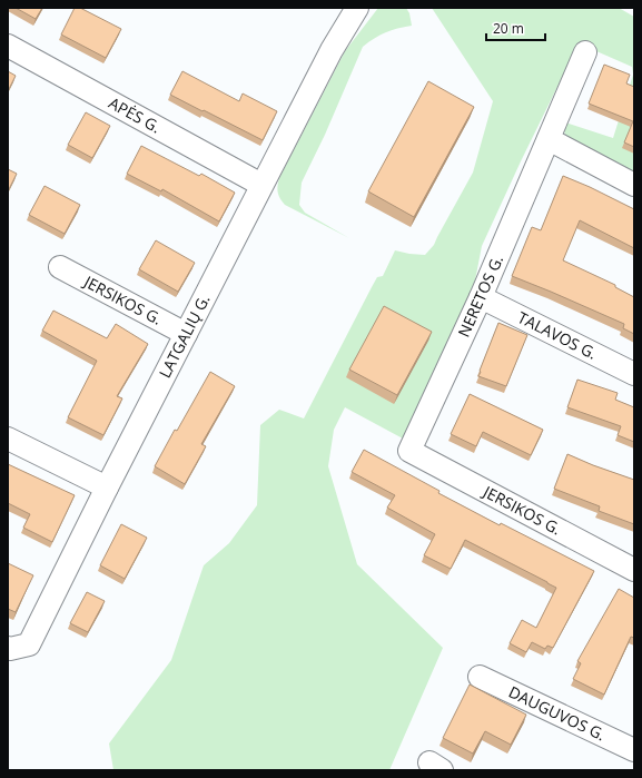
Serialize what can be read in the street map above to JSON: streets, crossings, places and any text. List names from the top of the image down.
{
  "streets": {
    "street": [
      "APĖS G.",
      "NERETOS G.",
      "JERSIKOS G.",
      "LATGALIŲ G.",
      "TALAVOS G.",
      "DAUGUVOS G."
    ]
  },
  "crossings": [
    ["APĖS G.", "LATGALIŲ G."],
    ["NERETOS G.", "JERSIKOS G."],
    ["NERETOS G.", "TALAVOS G."],
    ["JERSIKOS G.", "LATGALIŲ G."]
  ],
  "scale_bar": "20 m"
}
